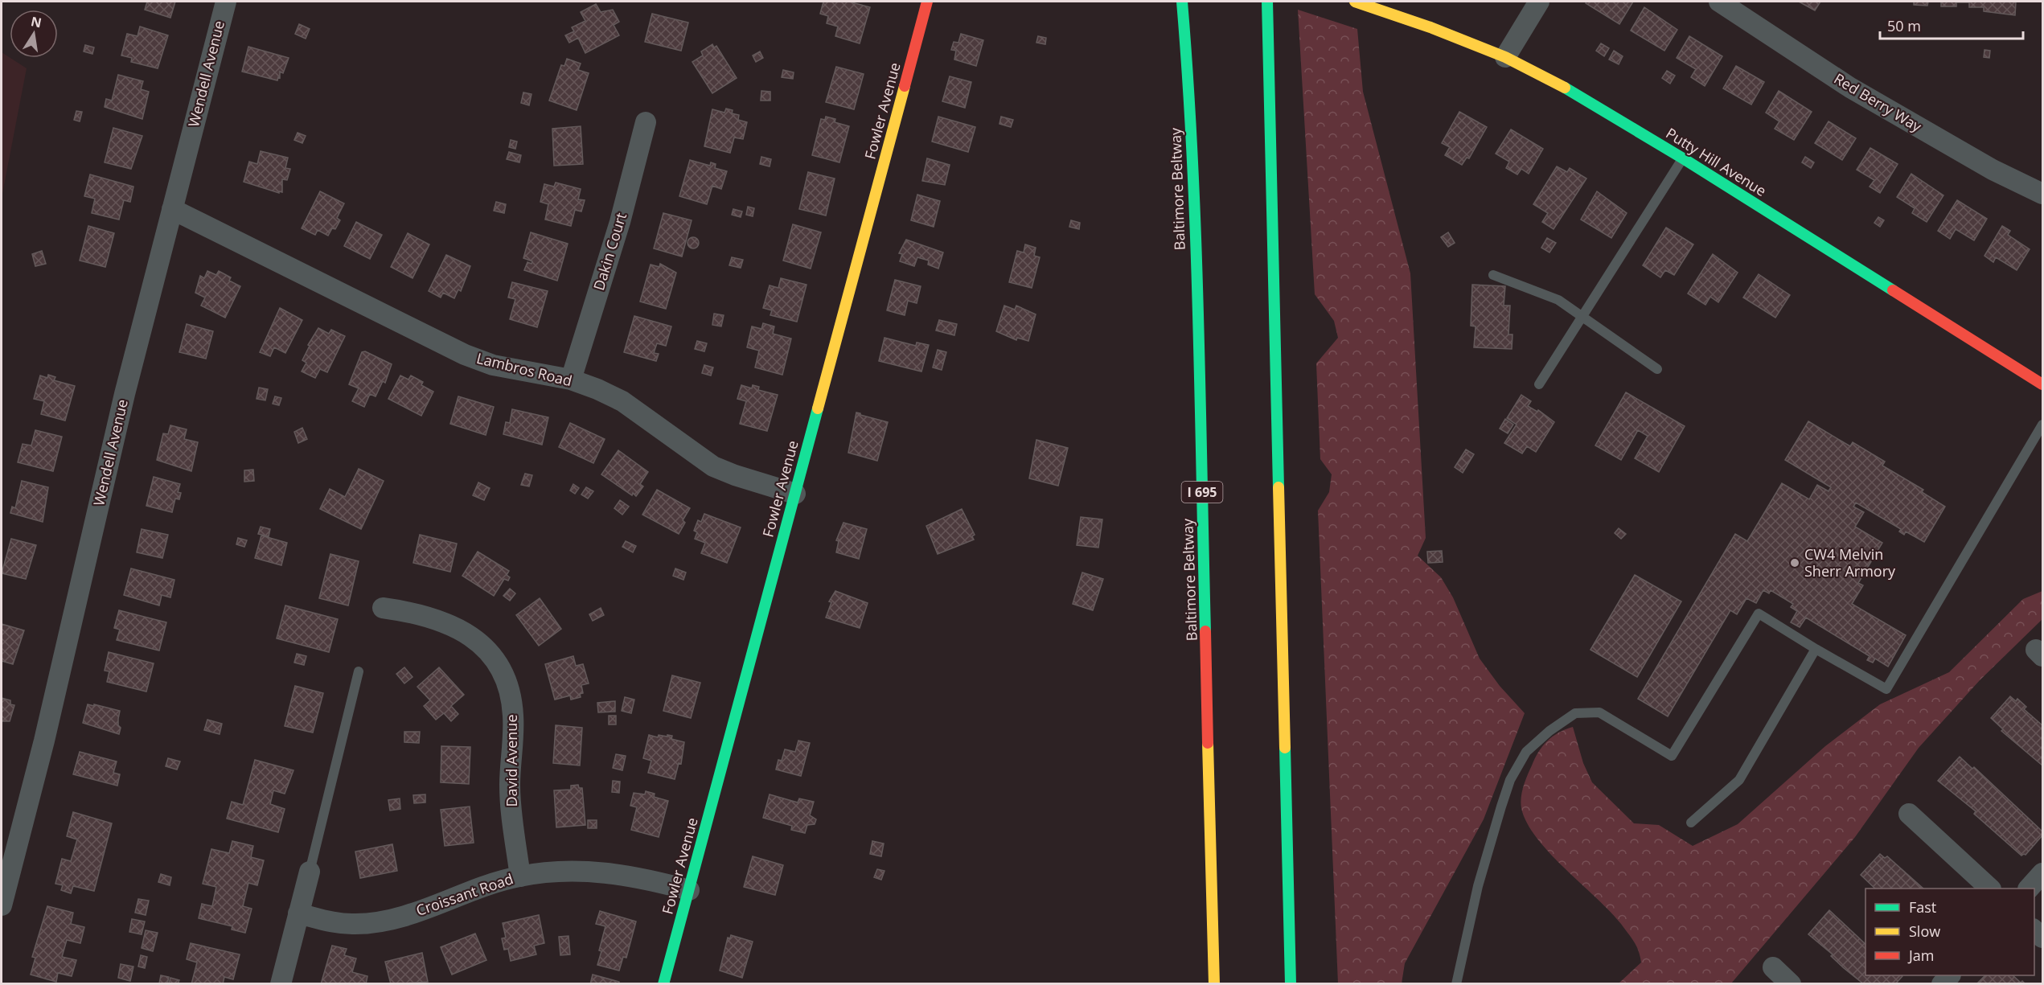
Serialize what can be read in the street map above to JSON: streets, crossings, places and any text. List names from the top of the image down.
{
  "streets": {
    "main road": [
      "Fowler Avenue",
      "Putty Hill Avenue",
      "Baltimore Beltway",
      "I 695"
    ],
    "street": [
      "Wendell Avenue",
      "Red Berry Way",
      "Dakin Court",
      "Lambros Road",
      "David Avenue",
      "Croissant Road"
    ]
  },
  "crossings": [
    ["Wendell Avenue", "Lambros Road"],
    ["Fowler Avenue", "Lambros Road"],
    ["Fowler Avenue", "Croissant Road"],
    ["Dakin Court", "Lambros Road"],
    ["David Avenue", "Croissant Road"]
  ],
  "places": ["CW4 Melvin Sherr Armory"],
  "legend": ["Fast", "Slow", "Jam"],
  "scale_bar": "50 m",
  "north": "top"
}
